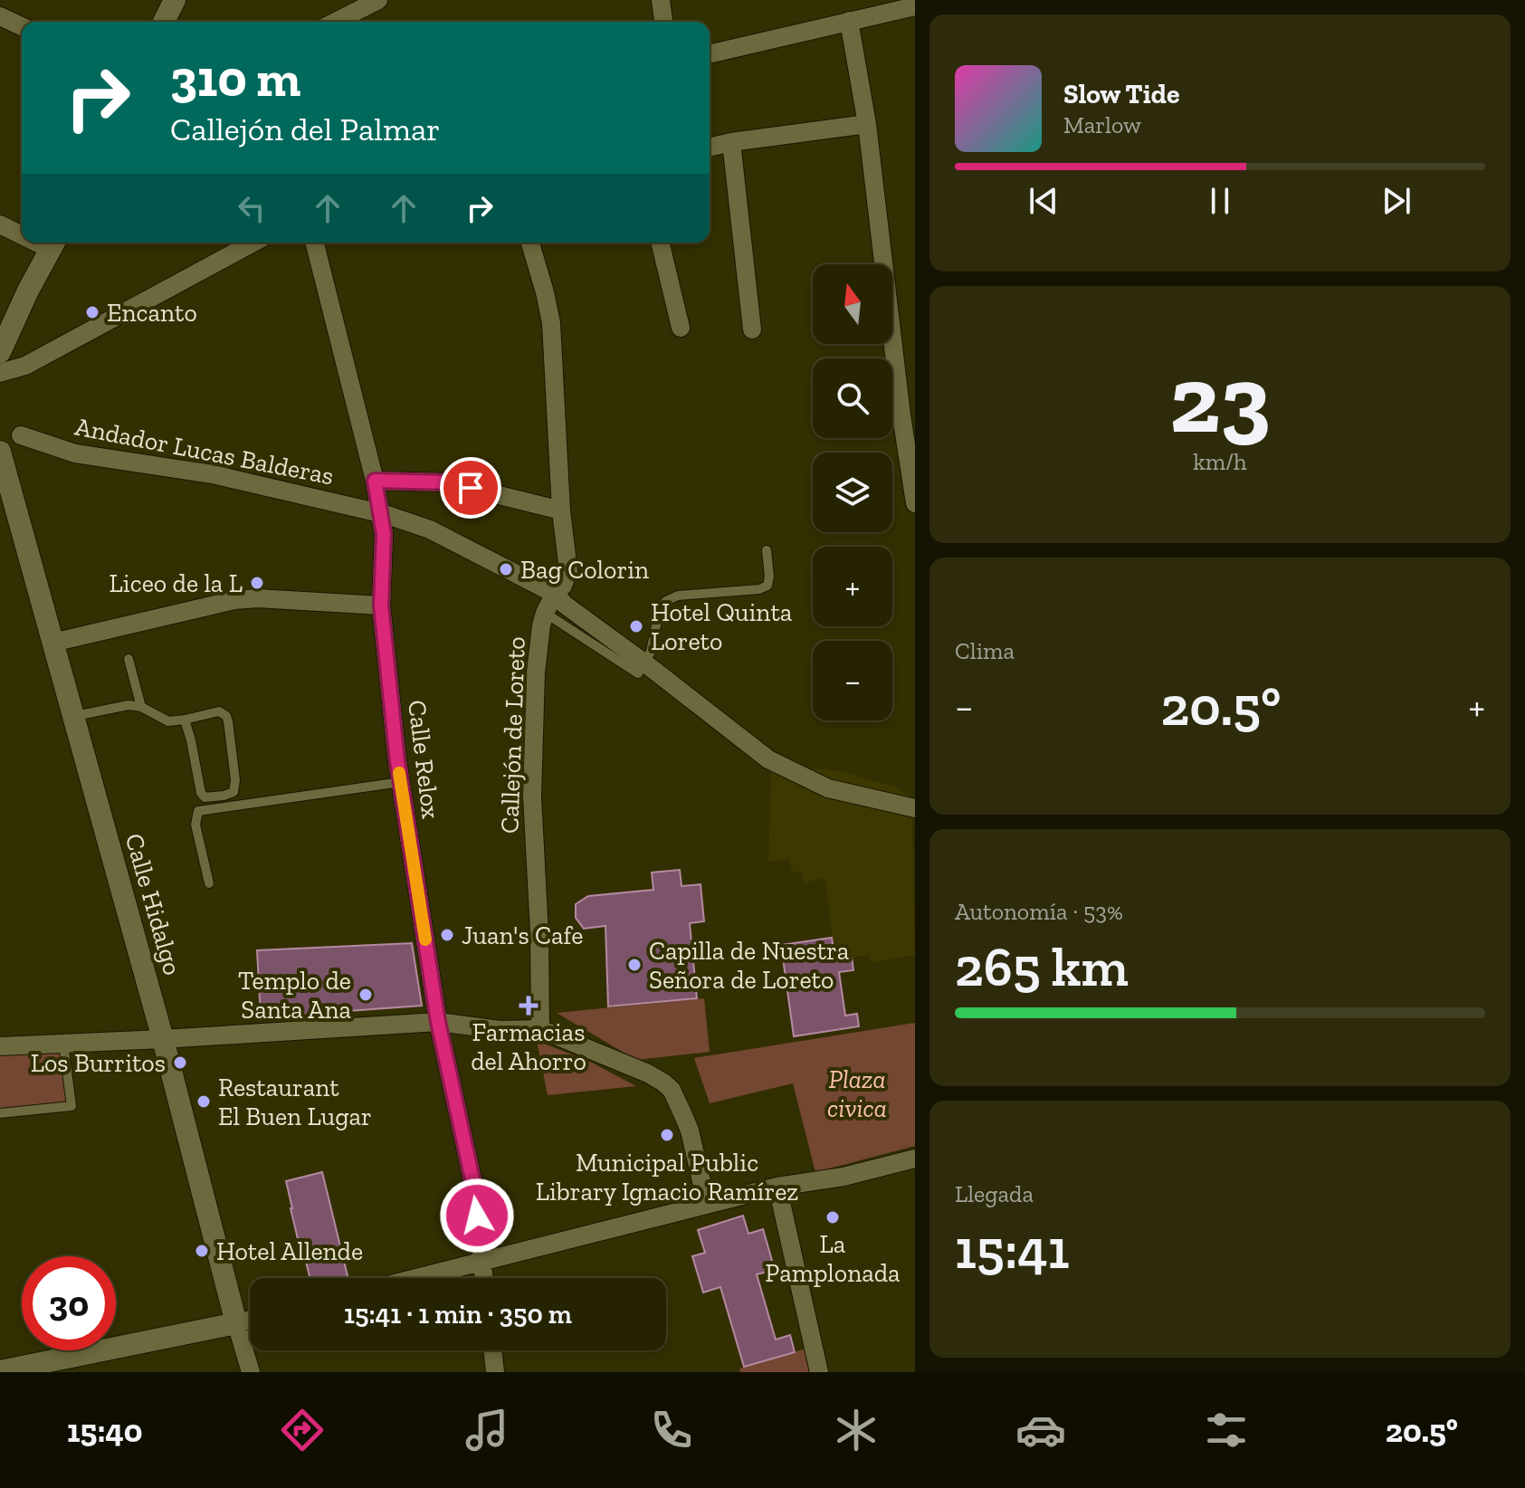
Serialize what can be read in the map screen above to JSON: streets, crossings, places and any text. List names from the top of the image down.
{
  "streets": {
    "main road": ["Calle Hidalgo"],
    "street": ["Andador Lucas Balderas", "Callejón de Loreto", "Calle Relox"]
  },
  "crossings": [
    ["Andador Lucas Balderas", "Callejón de Loreto"],
    ["Andador Lucas Balderas", "Calle Relox"]
  ],
  "parks": ["Plaza civica"],
  "places": {
    "other": [
      "Encanto",
      "Bag Colorin",
      "Liceo de la L",
      "Hotel Quinta Loreto",
      "Juan's Cafe",
      "Capilla de Nuestra Señora de Loreto",
      "Templo de Santa Ana",
      "Los Burritos",
      "Restaurant El Buen Lugar",
      "Municipal Public Library Ignacio Ramírez",
      "La Pamplonada",
      "Hotel Allende"
    ],
    "health": ["Farmacias del Ahorro"]
  },
  "north": "top",
  "page": {
    "turn": ["310 m", "Callejón del Palmar"],
    "song": ["Slow Tide", "Marlow"],
    "map_buttons": ["+", "−"],
    "tile": [
      ["23", "km/h"],
      "Clima",
      ["Autonomía · 53%", "265 km"],
      ["Llegada", "15:41"]
    ],
    "heat": ["−", "20.5°", "+"],
    "limit": "30",
    "trip": "15:41 · 1 min · 350 m",
    "tabs": ["15:40", "20.5°"]
  }
}
